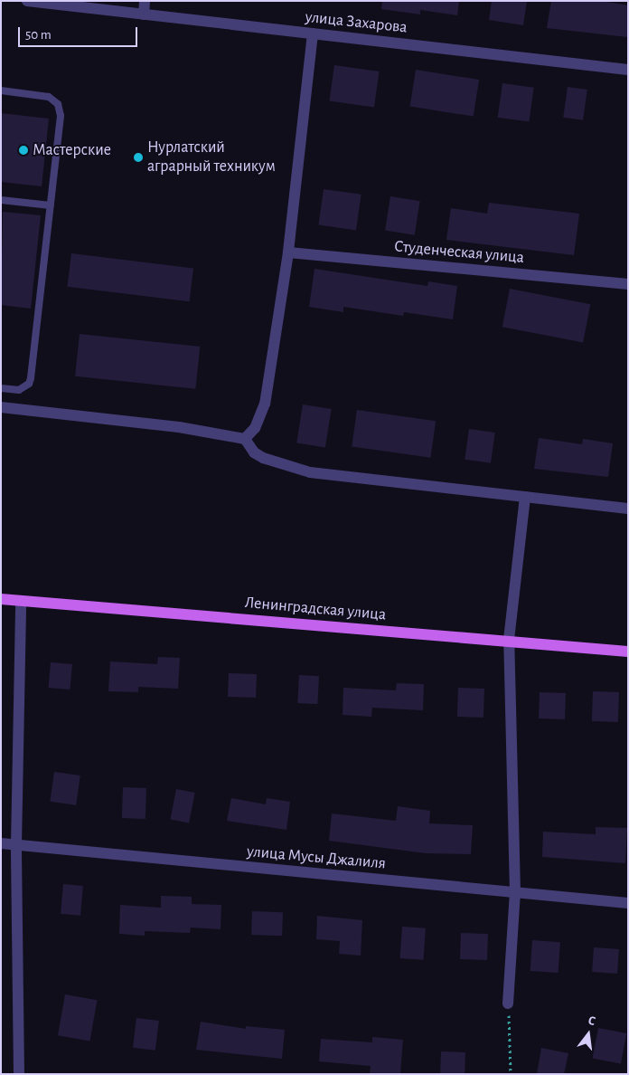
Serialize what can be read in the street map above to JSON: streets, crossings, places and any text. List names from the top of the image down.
{
  "streets": {
    "main road": ["Ленинградская улица"],
    "street": ["улица Захарова", "Студенческая улица", "улица Мусы Джалиля"]
  },
  "places": ["Мастерские", "Нурлатский аграрный техникум"],
  "scale_bar": "50 m",
  "north": "top"
}
